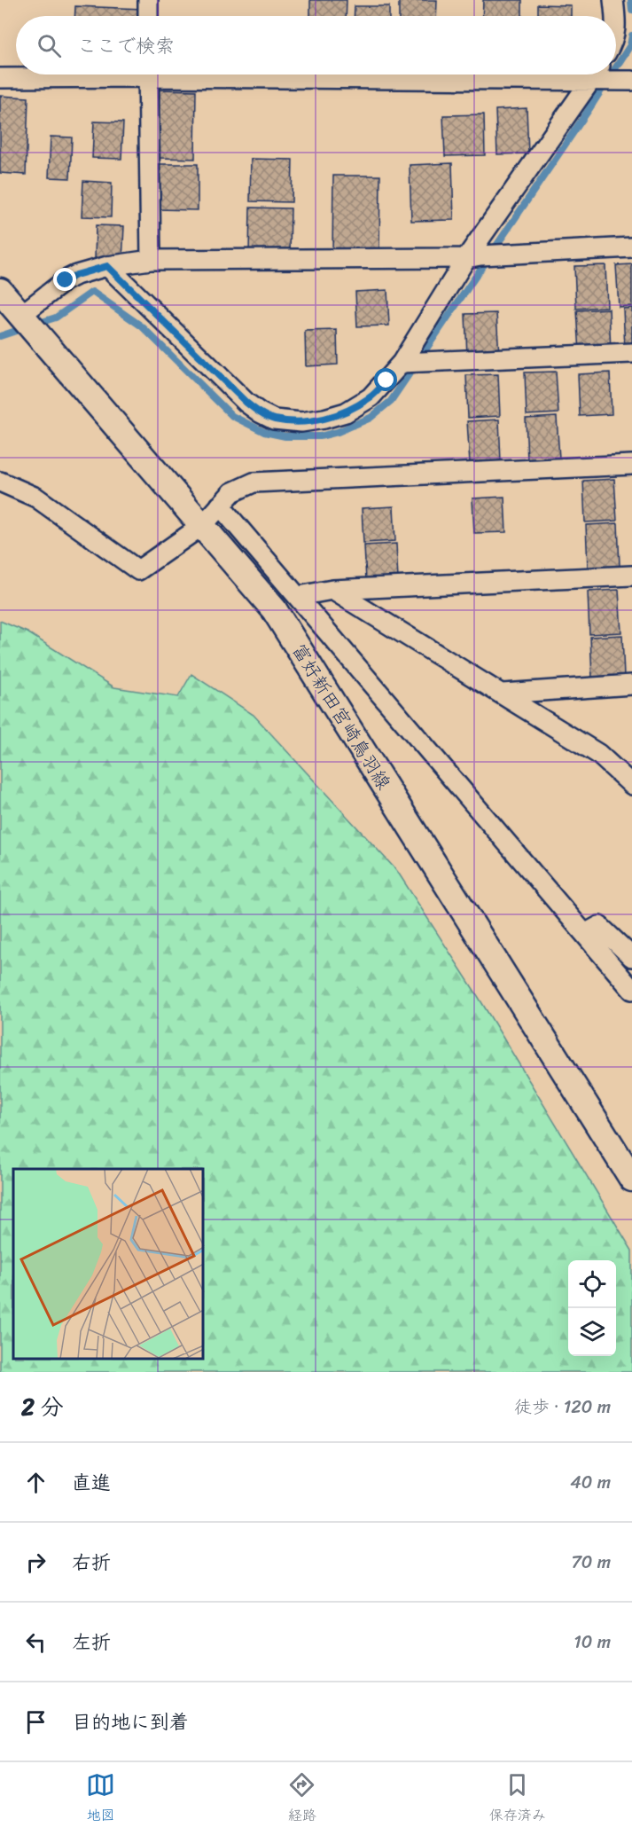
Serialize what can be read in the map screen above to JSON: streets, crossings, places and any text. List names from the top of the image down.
{
  "streets": {
    "main road": ["富好新田宮崎鳥羽線"]
  },
  "page": {
    "search": "ここで検索",
    "heading": ["2 分", "徒歩 · 120 m"],
    "list": [
      ["直進", "40 m"],
      ["右折", "70 m"],
      ["左折", "10 m"],
      "目的地に到着"
    ],
    "nav": ["地図", "経路", "保存済み"]
  }
}
